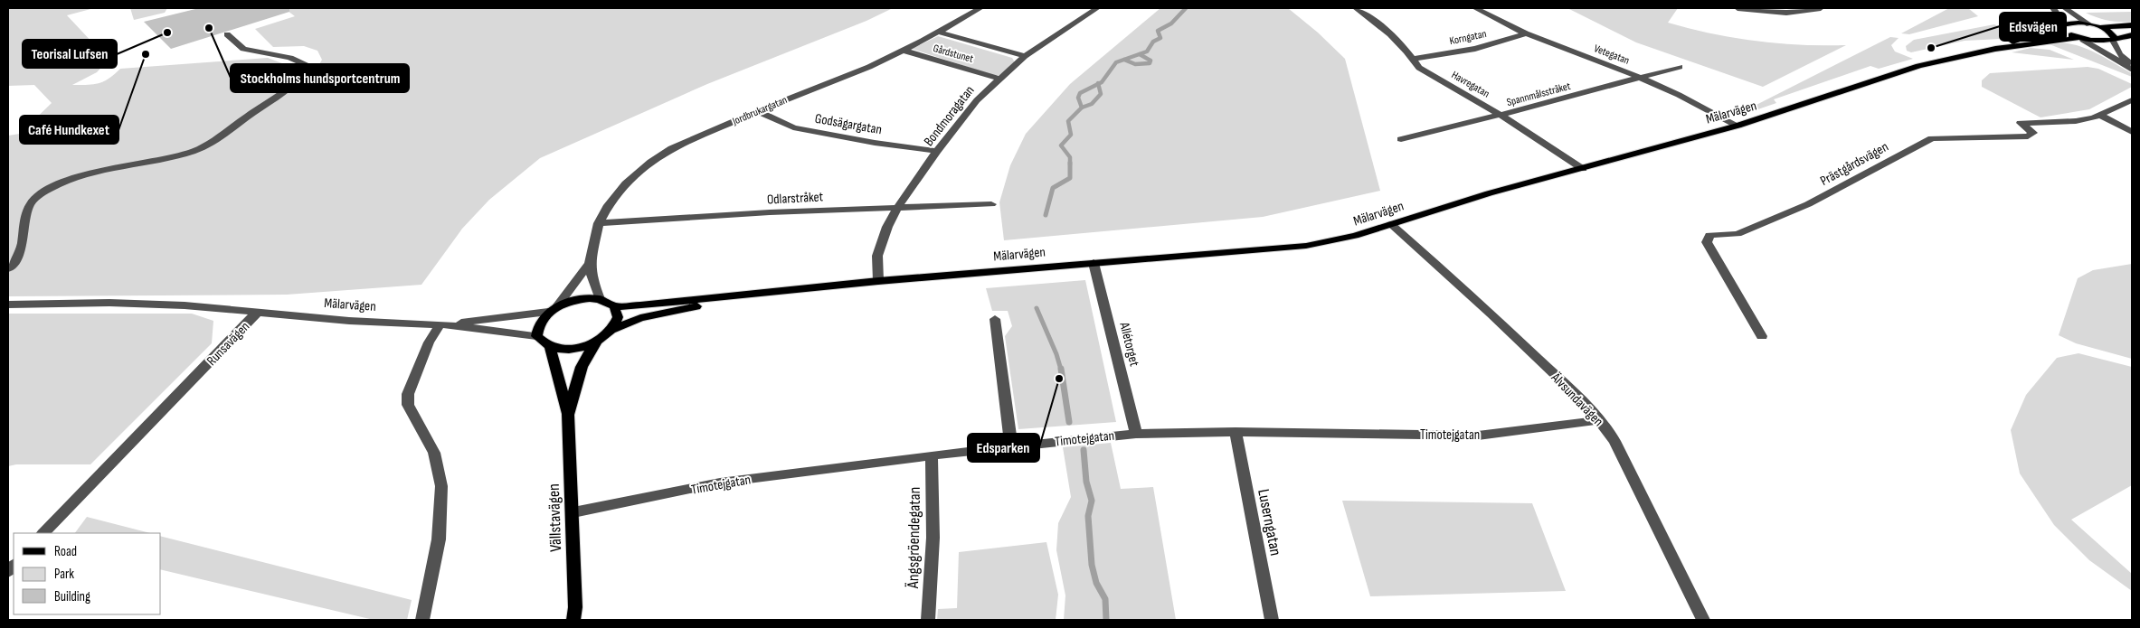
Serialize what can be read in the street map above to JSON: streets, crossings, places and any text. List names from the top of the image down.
{
  "streets": {
    "main road": ["Mälarvägen", "Vällstavägen"],
    "street": [
      "Korngatan",
      "Gårdstunet",
      "Vetegatan",
      "Havregatan",
      "Spannmålsstråket",
      "Jordbrukargatan",
      "Bondmoragatan",
      "Godsägargatan",
      "Prästgårdsvägen",
      "Odlarstråket",
      "Runsavägen",
      "Allétorget",
      "Älvsundavägen",
      "Timotejgatan",
      "Luserngatan",
      "Ängsgröendegatan"
    ]
  },
  "crossings": [
    ["Korngatan", "Vetegatan"],
    ["Korngatan", "Havregatan"],
    ["Gårdstunet", "Jordbrukargatan"],
    ["Gårdstunet", "Bondmoragatan"],
    ["Vetegatan", "Spannmålsstråket"],
    ["Vetegatan", "Mälarvägen"],
    ["Havregatan", "Spannmålsstråket"],
    ["Havregatan", "Mälarvägen"],
    ["Jordbrukargatan", "Mälarvägen"],
    ["Jordbrukargatan", "Godsägargatan"],
    ["Jordbrukargatan", "Odlarstråket"],
    ["Mälarvägen", "Bondmoragatan"],
    ["Mälarvägen", "Runsavägen"],
    ["Mälarvägen", "Allétorget"],
    ["Mälarvägen", "Älvsundavägen"],
    ["Mälarvägen", "Vällstavägen"],
    ["Bondmoragatan", "Godsägargatan"],
    ["Bondmoragatan", "Odlarstråket"],
    ["Allétorget", "Timotejgatan"],
    ["Älvsundavägen", "Timotejgatan"],
    ["Timotejgatan", "Vällstavägen"],
    ["Timotejgatan", "Luserngatan"],
    ["Timotejgatan", "Ängsgröendegatan"]
  ],
  "places": [
    "Stockholms hundsportcentrum",
    "Teorisal Lufsen",
    "Edsvägen",
    "Café Hundkexet",
    "Edsparken"
  ],
  "legend": ["Road", "Park", "Building"]
}
